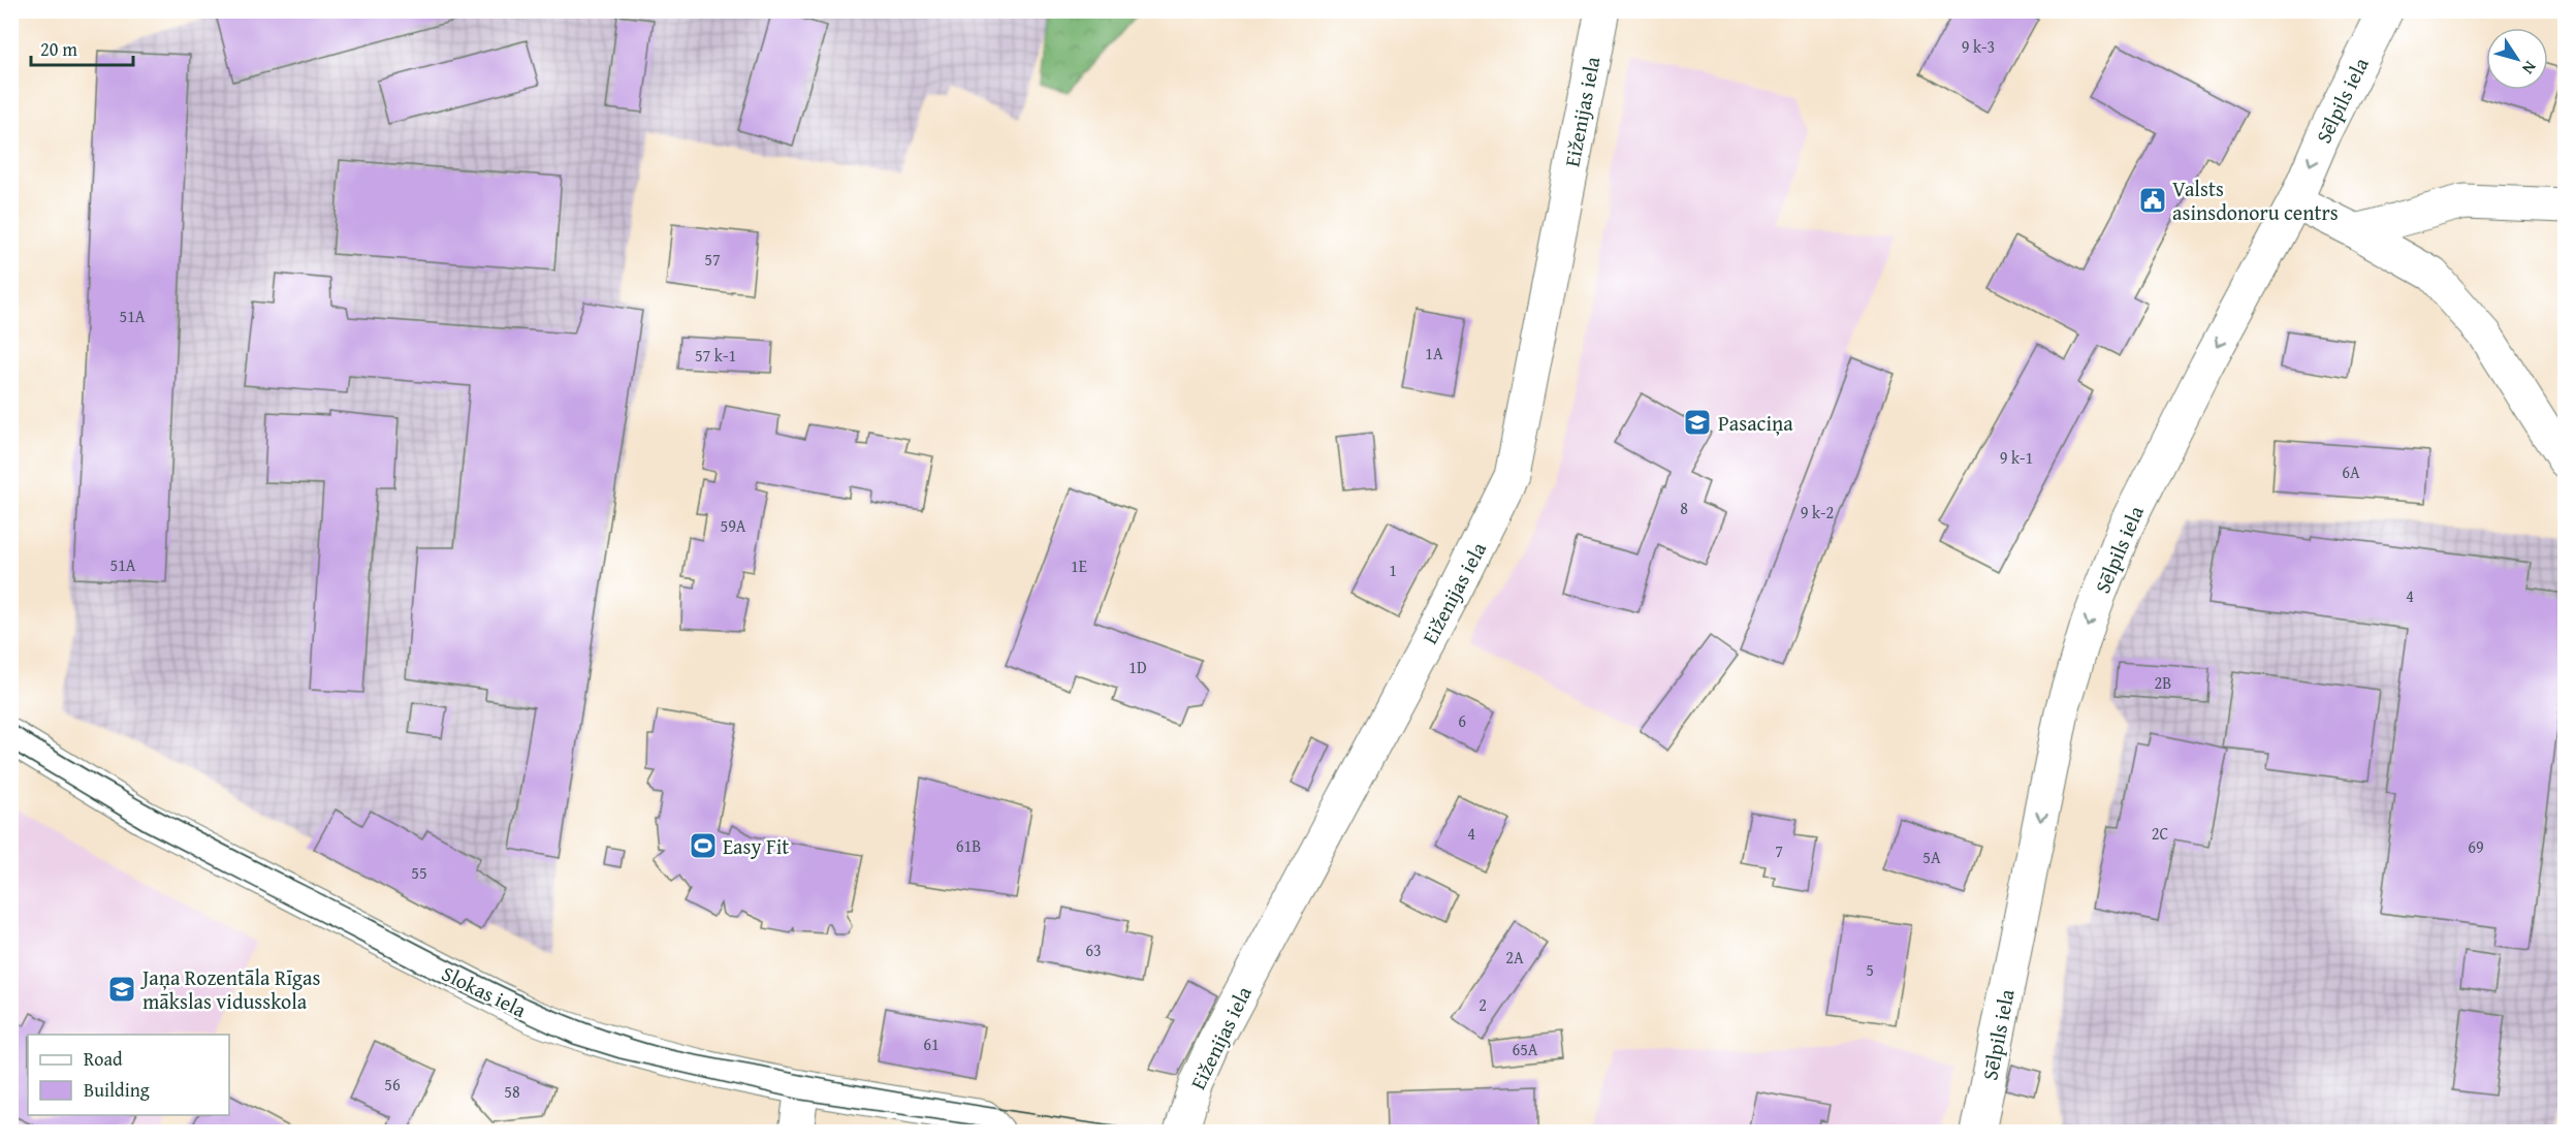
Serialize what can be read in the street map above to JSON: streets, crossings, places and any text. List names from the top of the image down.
{
  "streets": {
    "street": ["Sēlpils iela", "Eiženijas iela", "Slokas iela"]
  },
  "one_way": ["Sēlpils iela"],
  "places": {
    "public building": ["Valsts asinsdonoru centrs"],
    "school or university": ["Pasaciņa", "Jaņa Rozentāla Rīgas mākslas vidusskola"],
    "sports": ["Easy Fit"]
  },
  "house_numbers": [
    "9 k-3",
    "57",
    "51A",
    "1A",
    "57 k-1",
    "9 k-1",
    "6A",
    "8",
    "9 k-2",
    "59A",
    "51A",
    "1E",
    "1",
    "4",
    "1D",
    "2B",
    "6",
    "4",
    "2C",
    "61B",
    "69",
    "7",
    "5A",
    "55",
    "63",
    "2A",
    "5",
    "2",
    "61",
    "65A",
    "56",
    "58"
  ],
  "legend": ["Road", "Building"],
  "scale_bar": "20 m",
  "north": "bottom right"
}
